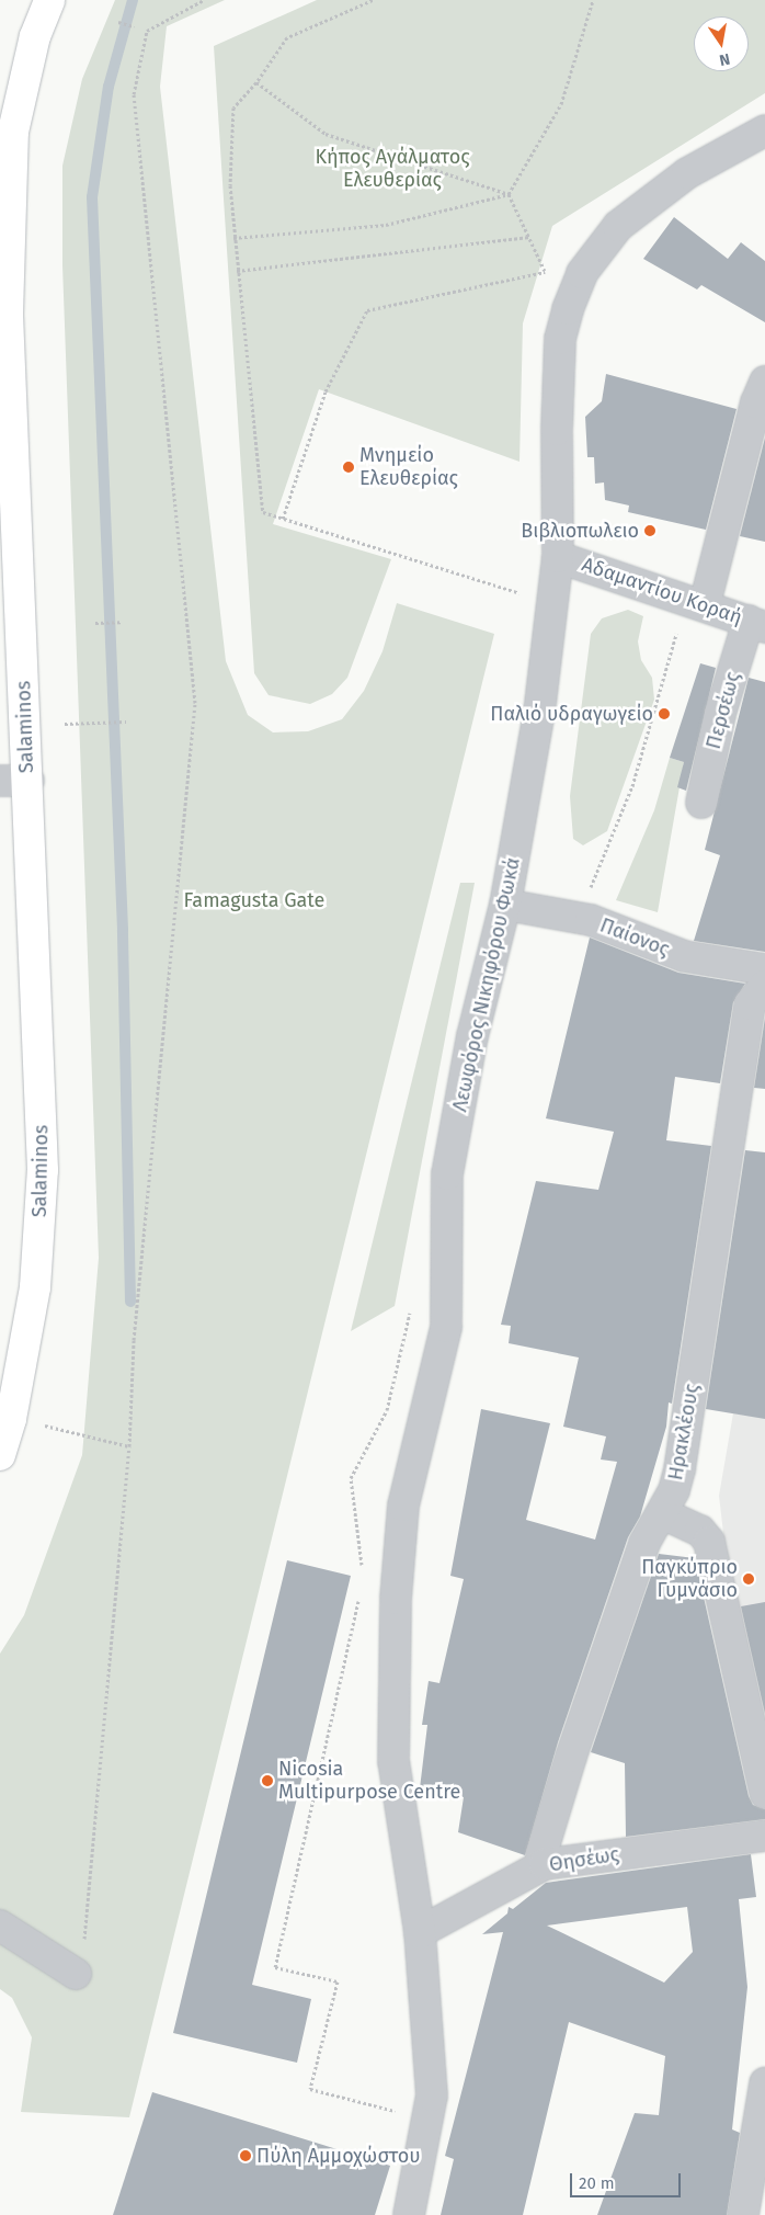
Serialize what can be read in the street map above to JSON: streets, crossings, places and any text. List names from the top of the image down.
{
  "streets": {
    "main road": ["Salaminos"],
    "street": [
      "Αδαμαντίου Κοραή",
      "Περσέως",
      "Παίονος",
      "Λεωφόρος Νικηφόρου Φωκά",
      "Ηρακλέους",
      "Θησέως"
    ]
  },
  "crossings": [
    ["Αδαμαντίου Κοραή", "Περσέως"],
    ["Αδαμαντίου Κοραή", "Λεωφόρος Νικηφόρου Φωκά"],
    ["Παίονος", "Λεωφόρος Νικηφόρου Φωκά"],
    ["Λεωφόρος Νικηφόρου Φωκά", "Θησέως"],
    ["Ηρακλέους", "Θησέως"]
  ],
  "parks": ["Κήπος Αγάλματος Ελευθερίας", "Famagusta Gate"],
  "places": [
    "Μνημείο Ελευθερίας",
    "Βιβλιοπωλειο",
    "Παλιό υδραγωγείο",
    "Παγκύπριο Γυμνάσιο",
    "Nicosia Multipurpose Centre",
    "Πύλη Αμμοχώστου"
  ],
  "scale_bar": "20 m",
  "north": "bottom"
}
